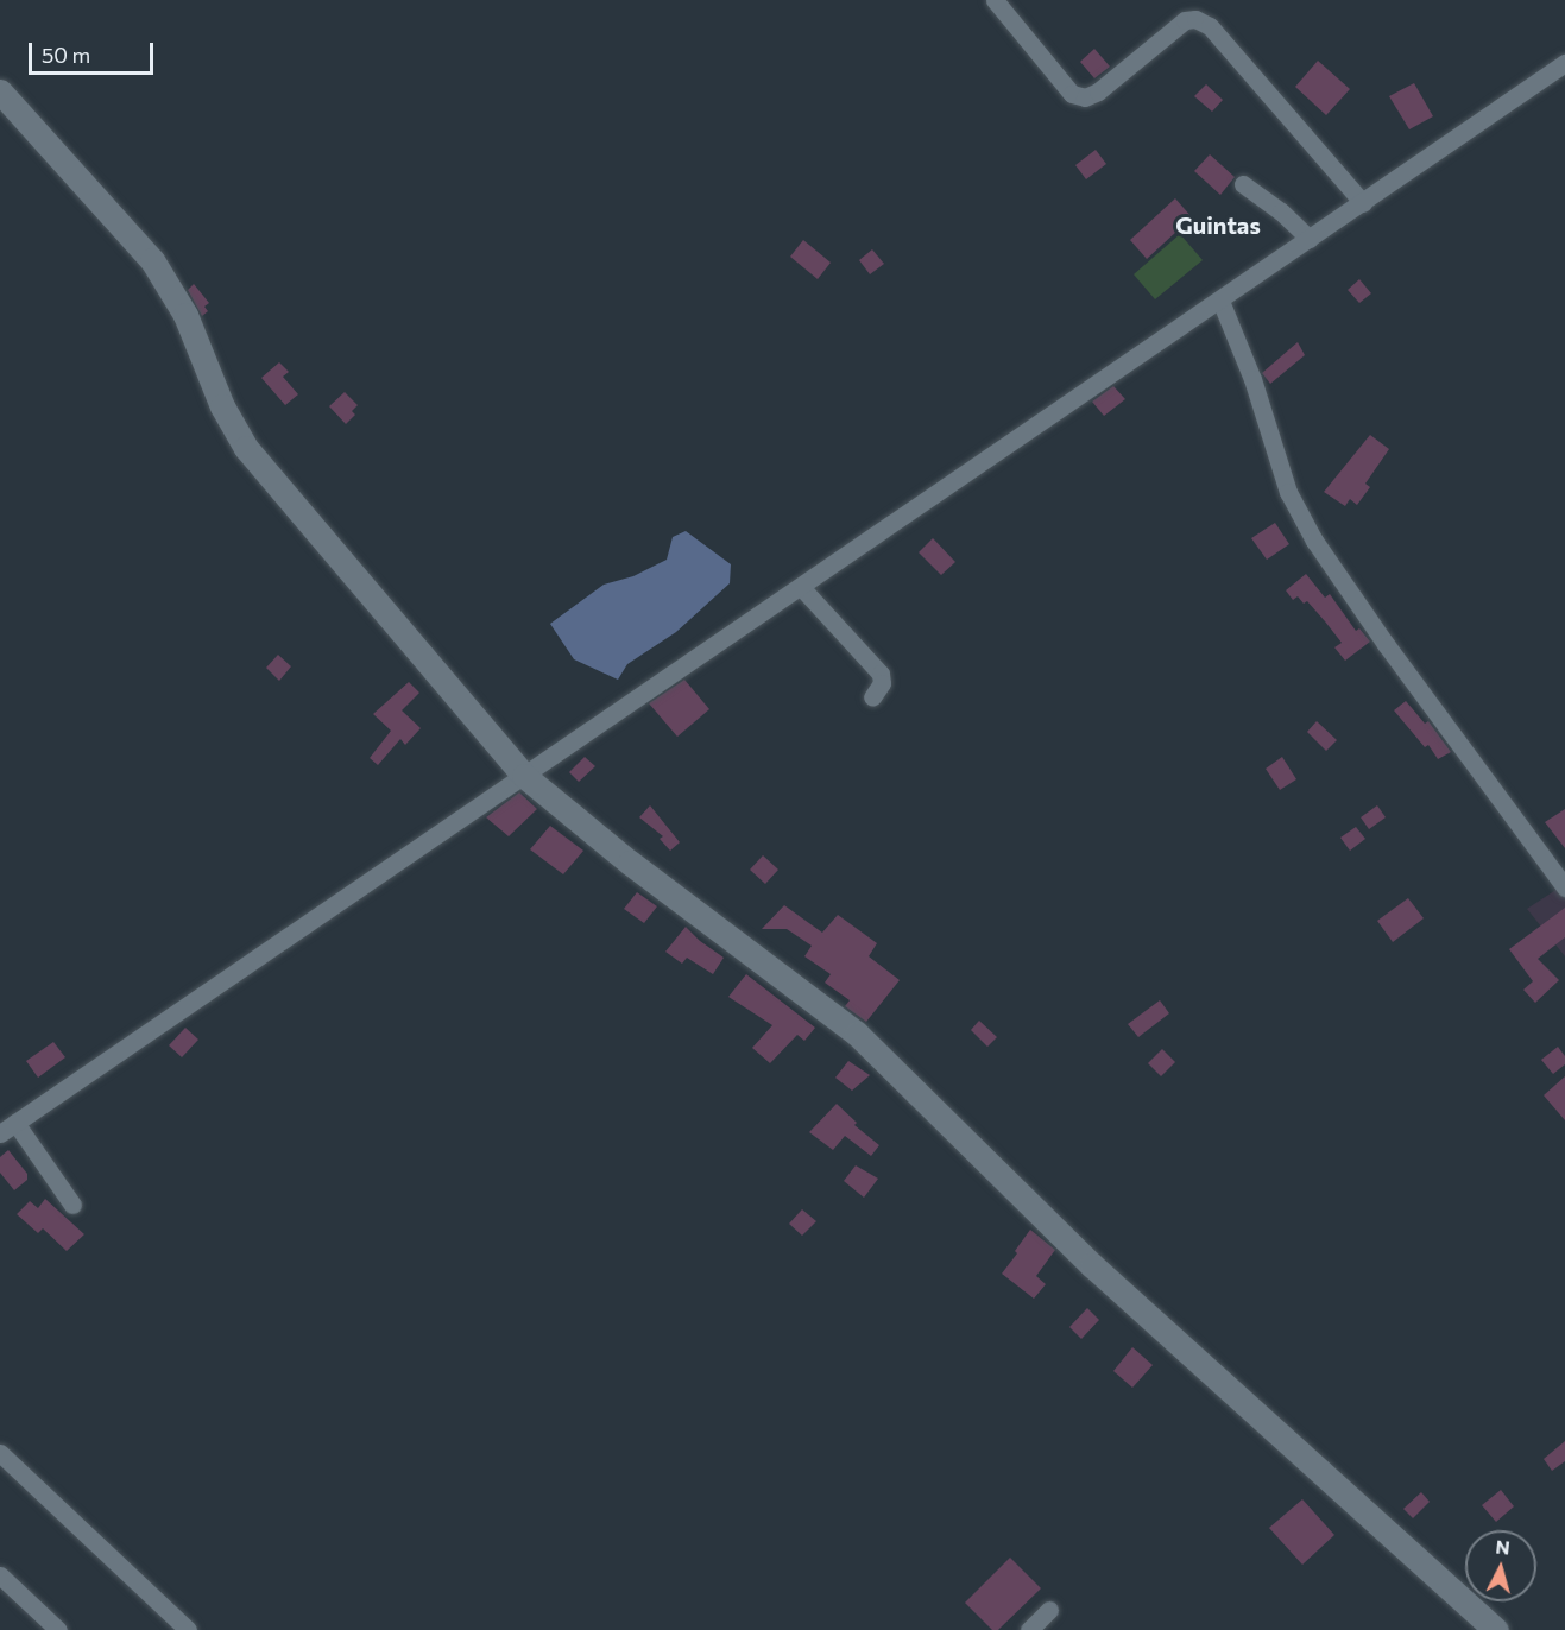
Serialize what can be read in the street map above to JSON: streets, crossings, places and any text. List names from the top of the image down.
{
  "districts": ["Guintas"],
  "scale_bar": "50 m",
  "north": "top"
}
